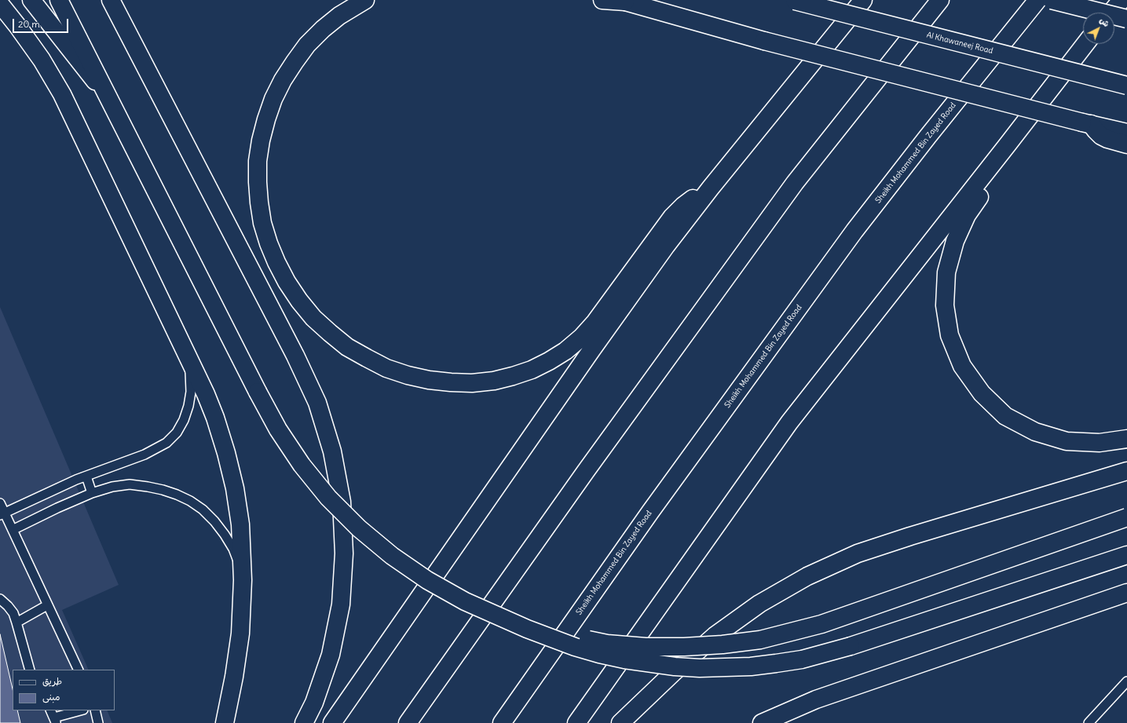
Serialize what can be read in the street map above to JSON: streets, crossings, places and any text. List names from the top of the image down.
{
  "streets": {
    "main road": ["Al Khawaneej Road", "Sheikh Mohammed Bin Zayed Road"]
  },
  "legend": ["طريق", "مبنى"],
  "scale_bar": "20 m",
  "north": "top right"
}
